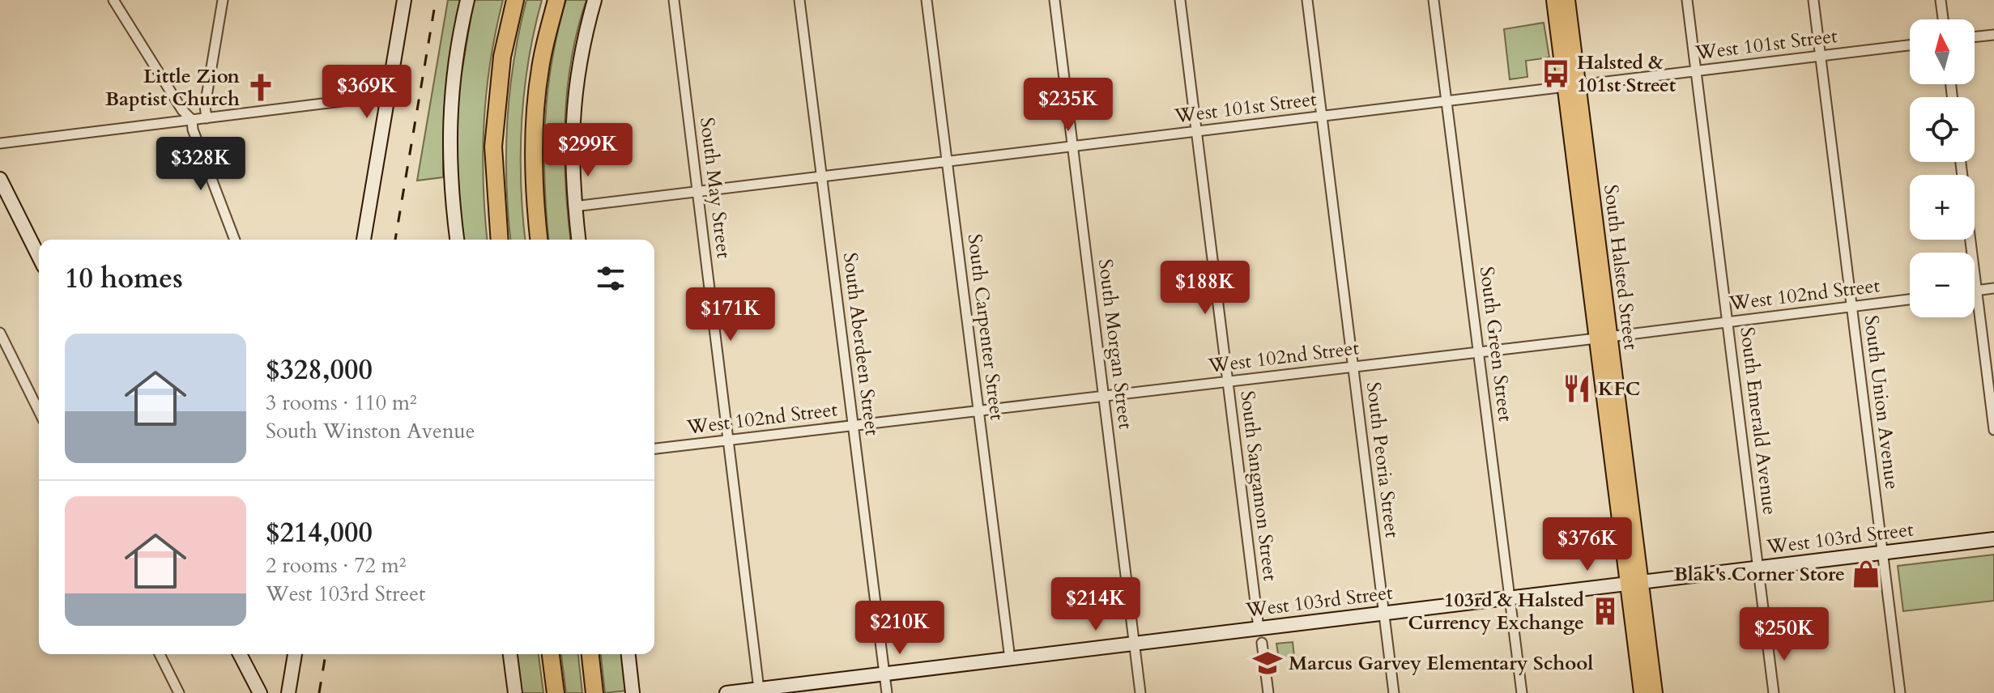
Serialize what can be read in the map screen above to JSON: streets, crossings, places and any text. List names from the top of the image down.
{
  "streets": {
    "main road": ["South Halsted Street", "West 103rd Street"],
    "street": [
      "West 101st Street",
      "South May Street",
      "West 102nd Street",
      "South Carpenter Street",
      "South Aberdeen Street",
      "South Morgan Street",
      "South Green Street",
      "South Union Avenue",
      "South Emerald Avenue",
      "South Peoria Street",
      "South Sangamon Street"
    ]
  },
  "crossings": [
    ["West 101st Street", "South May Street"],
    ["West 101st Street", "South Halsted Street"],
    ["West 101st Street", "South Carpenter Street"],
    ["West 101st Street", "South Aberdeen Street"],
    ["West 101st Street", "South Morgan Street"],
    ["West 101st Street", "South Green Street"],
    ["West 101st Street", "South Union Avenue"],
    ["West 101st Street", "South Emerald Avenue"],
    ["West 101st Street", "South Peoria Street"],
    ["West 101st Street", "South Sangamon Street"],
    ["South May Street", "West 102nd Street"],
    ["South May Street", "West 103rd Street"],
    ["South Halsted Street", "West 102nd Street"],
    ["South Halsted Street", "West 103rd Street"],
    ["West 102nd Street", "South Carpenter Street"],
    ["West 102nd Street", "South Aberdeen Street"],
    ["West 102nd Street", "South Morgan Street"],
    ["West 102nd Street", "South Green Street"],
    ["West 102nd Street", "South Union Avenue"],
    ["West 102nd Street", "South Emerald Avenue"],
    ["West 102nd Street", "South Peoria Street"],
    ["West 102nd Street", "South Sangamon Street"],
    ["South Carpenter Street", "West 103rd Street"],
    ["South Aberdeen Street", "West 103rd Street"],
    ["South Morgan Street", "West 103rd Street"],
    ["South Green Street", "West 103rd Street"],
    ["South Union Avenue", "West 103rd Street"],
    ["South Emerald Avenue", "West 103rd Street"],
    ["South Peoria Street", "West 103rd Street"],
    ["South Sangamon Street", "West 103rd Street"]
  ],
  "places": {
    "bus stop": ["Halsted & 101st Street"],
    "church": ["Little Zion Baptist Church"],
    "restaurant": ["KFC"],
    "shop": ["Blak's Corner Store"],
    "building": ["103rd & Halsted Currency Exchange"],
    "school or university": ["Marcus Garvey Elementary School"]
  },
  "north": "top",
  "page": {
    "map_buttons": ["+", "−"],
    "price": [
      "$369K",
      "$235K",
      "$299K",
      "$328K",
      "$188K",
      "$171K",
      "$376K",
      "$214K",
      "$210K",
      "$250K"
    ],
    "heading": "10 homes",
    "list": [
      {
        "name": "$328,000",
        "note": "3 rooms · 110 m² · South Winston Avenue"
      },
      {
        "name": "$214,000",
        "note": "2 rooms · 72 m² · West 103rd Street"
      }
    ]
  }
}
